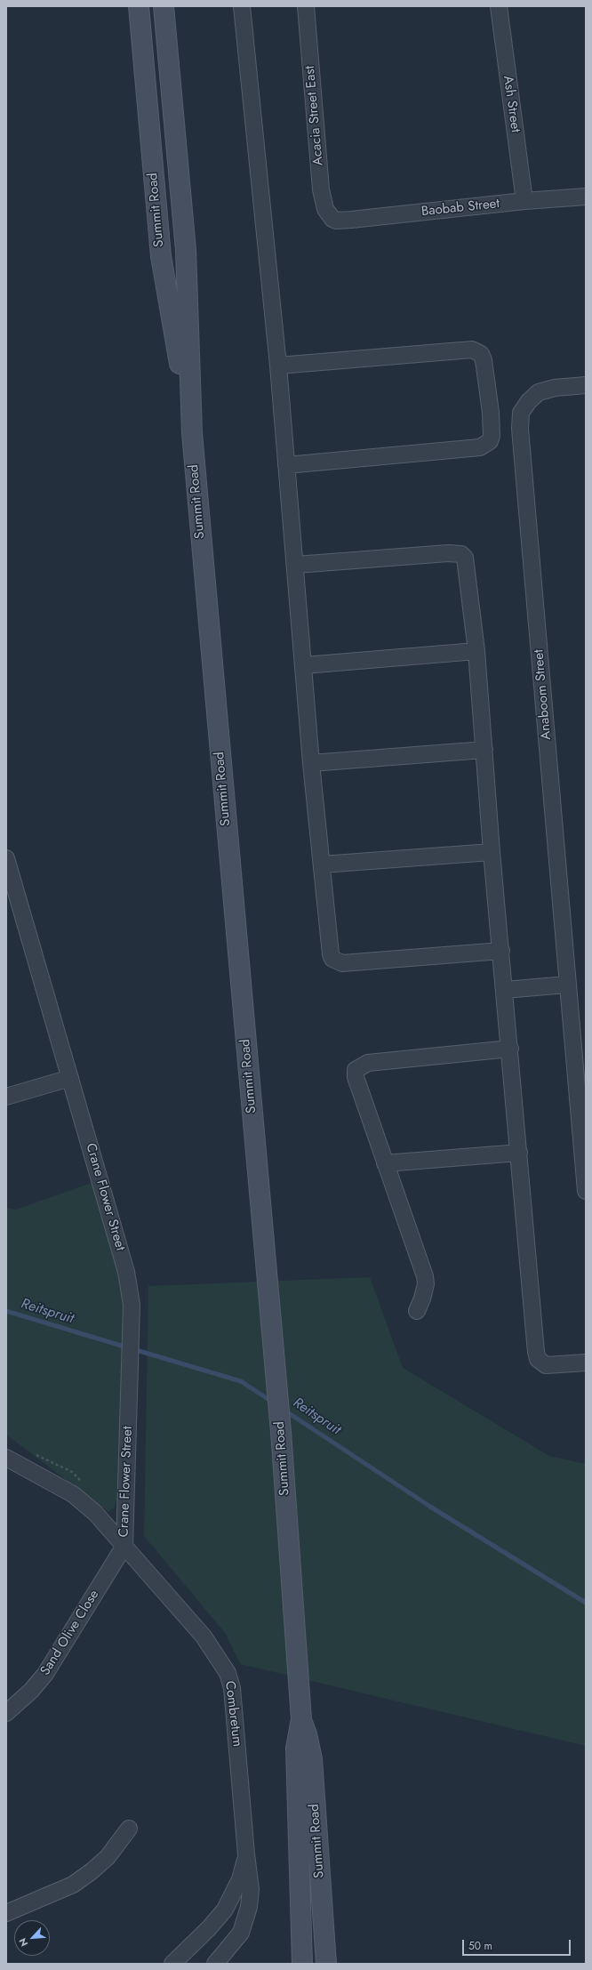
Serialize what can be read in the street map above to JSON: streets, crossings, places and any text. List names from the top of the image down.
{
  "streets": {
    "main road": ["Summit Road"],
    "street": [
      "Ash Street",
      "Acacia Street East",
      "Baobab Street",
      "Anaboom Street",
      "Crane Flower Street",
      "Sand Olive Close",
      "Combretum"
    ]
  },
  "crossings": [
    ["Ash Street", "Baobab Street"],
    ["Acacia Street East", "Baobab Street"],
    ["Crane Flower Street", "Sand Olive Close"],
    ["Crane Flower Street", "Combretum"],
    ["Sand Olive Close", "Combretum"]
  ],
  "water": ["Reitspruit"],
  "scale_bar": "50 m",
  "north": "bottom left"
}
